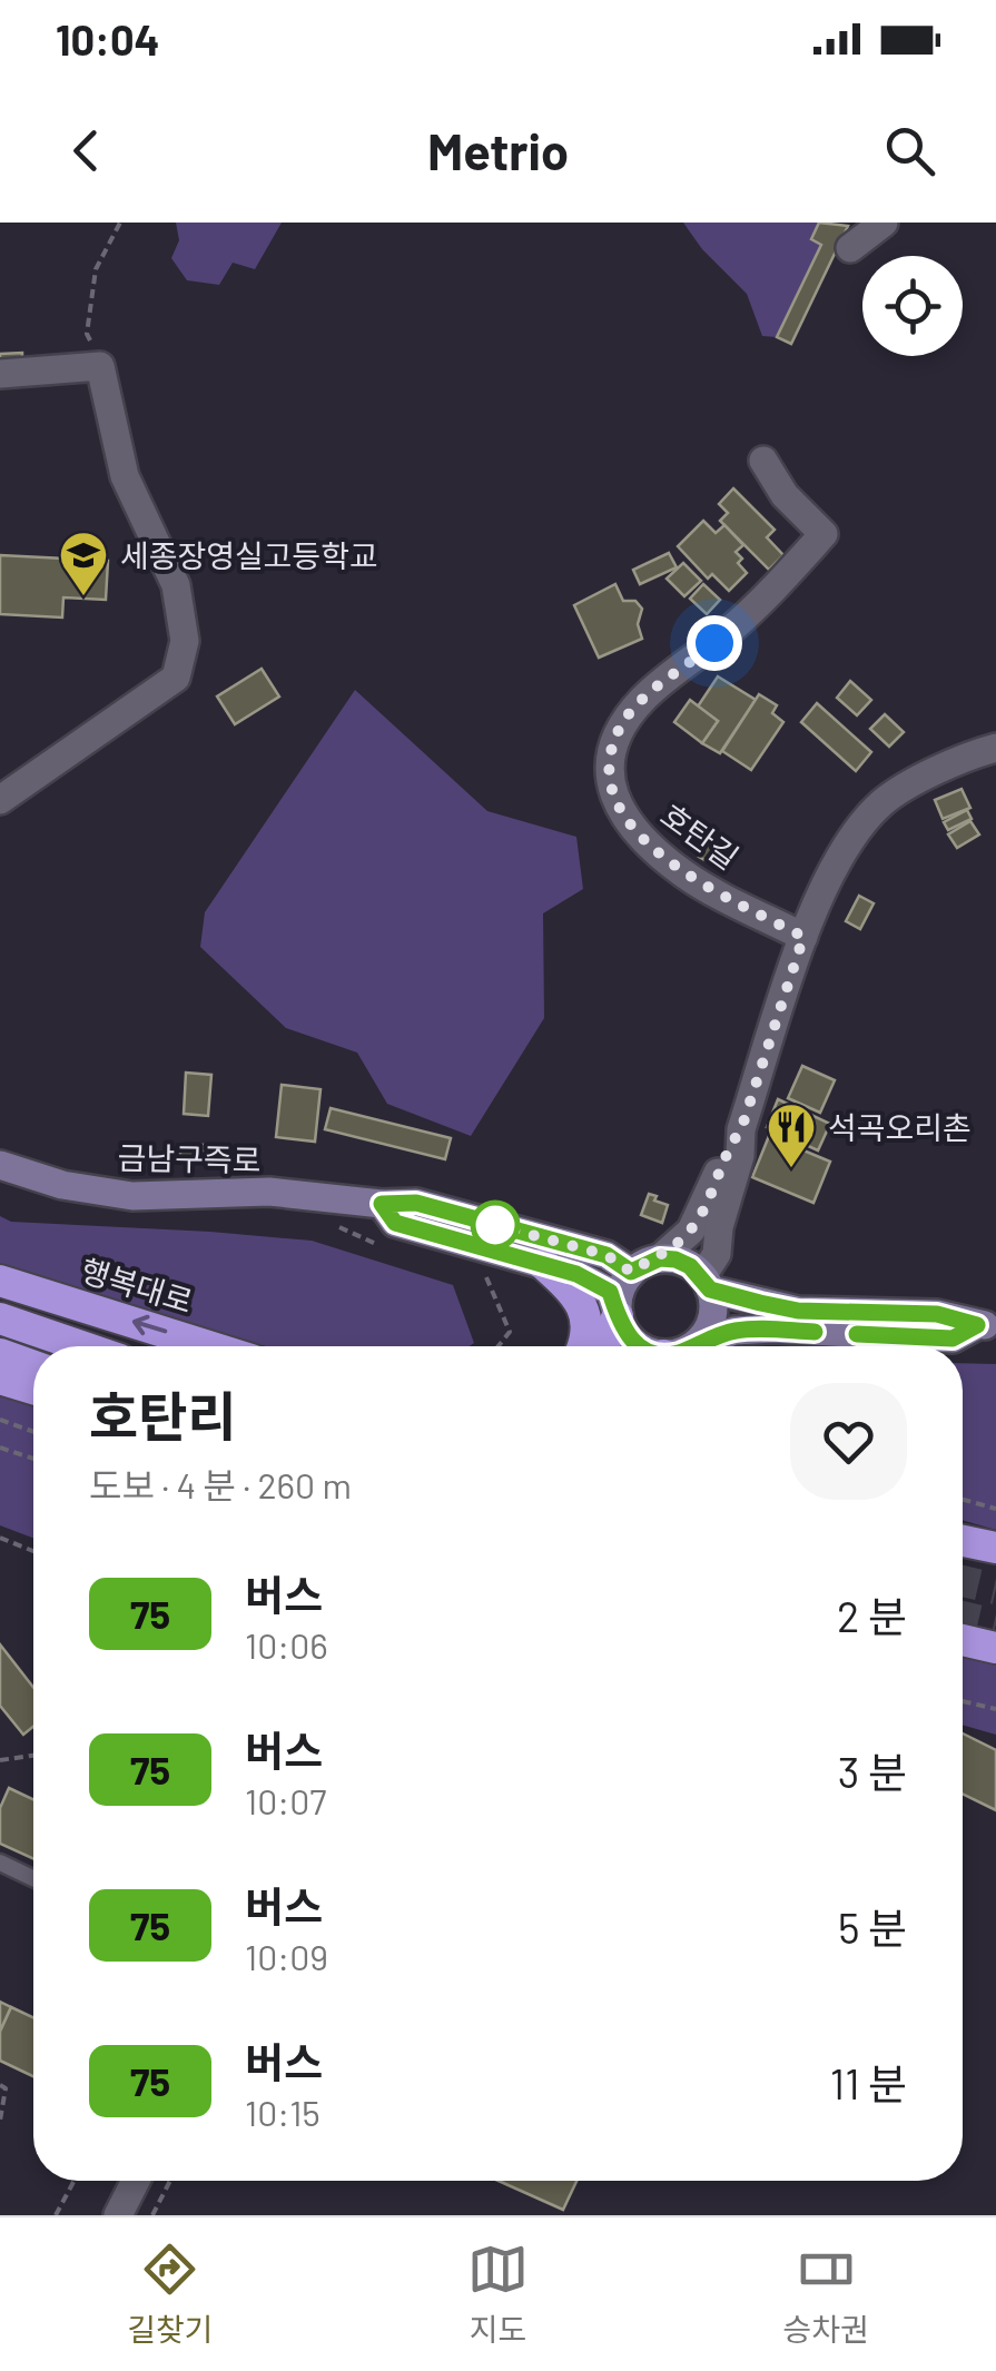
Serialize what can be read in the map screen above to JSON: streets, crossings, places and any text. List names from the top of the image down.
{
  "streets": {
    "highway": ["행복대로"],
    "main road": ["금남구즉로"],
    "street": ["호탄길"]
  },
  "places": {
    "school or university": ["세종장영실고등학교"],
    "restaurant": ["석곡오리촌"]
  },
  "lines": ["bus line 75"],
  "page": {
    "status": "10:04",
    "header": "Metrio",
    "heading": ["호탄리", "도보 · 4 분 · 260 m"],
    "list": [
      {
        "mark": "75",
        "name": "버스",
        "note": "10:06",
        "value": "2 분"
      },
      {
        "mark": "75",
        "name": "버스",
        "note": "10:07",
        "value": "3 분"
      },
      {
        "mark": "75",
        "name": "버스",
        "note": "10:09",
        "value": "5 분"
      },
      {
        "mark": "75",
        "name": "버스",
        "note": "10:15",
        "value": "11 분"
      }
    ],
    "tabs": ["길찾기", "지도", "승차권"]
  }
}
